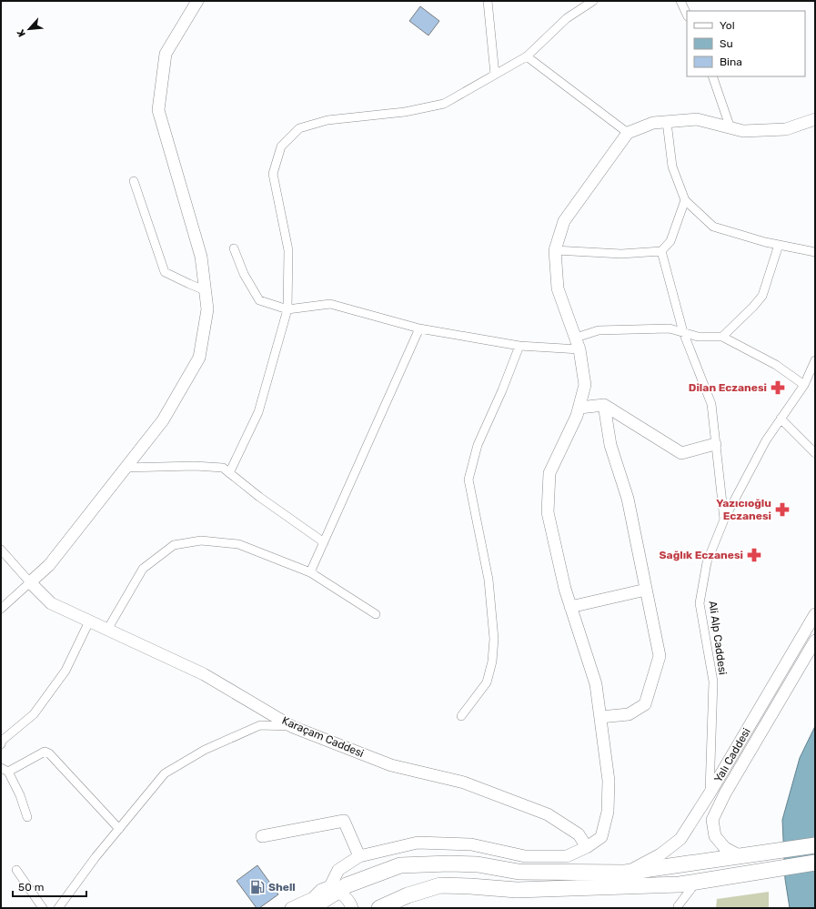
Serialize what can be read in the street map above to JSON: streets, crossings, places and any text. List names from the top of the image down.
{
  "streets": {
    "street": ["Ali Alp Caddesi", "Karaçam Caddesi", "Yalı Caddesi"]
  },
  "crossings": [
    ["Ali Alp Caddesi", "Yalı Caddesi"]
  ],
  "places": {
    "pharmacy": ["Dilan Eczanesi", "Yazıcıoğlu Eczanesi", "Sağlık Eczanesi"],
    "fuel station": ["Shell"]
  },
  "legend": ["Yol", "Su", "Bina"],
  "scale_bar": "50 m",
  "north": "bottom left"
}
